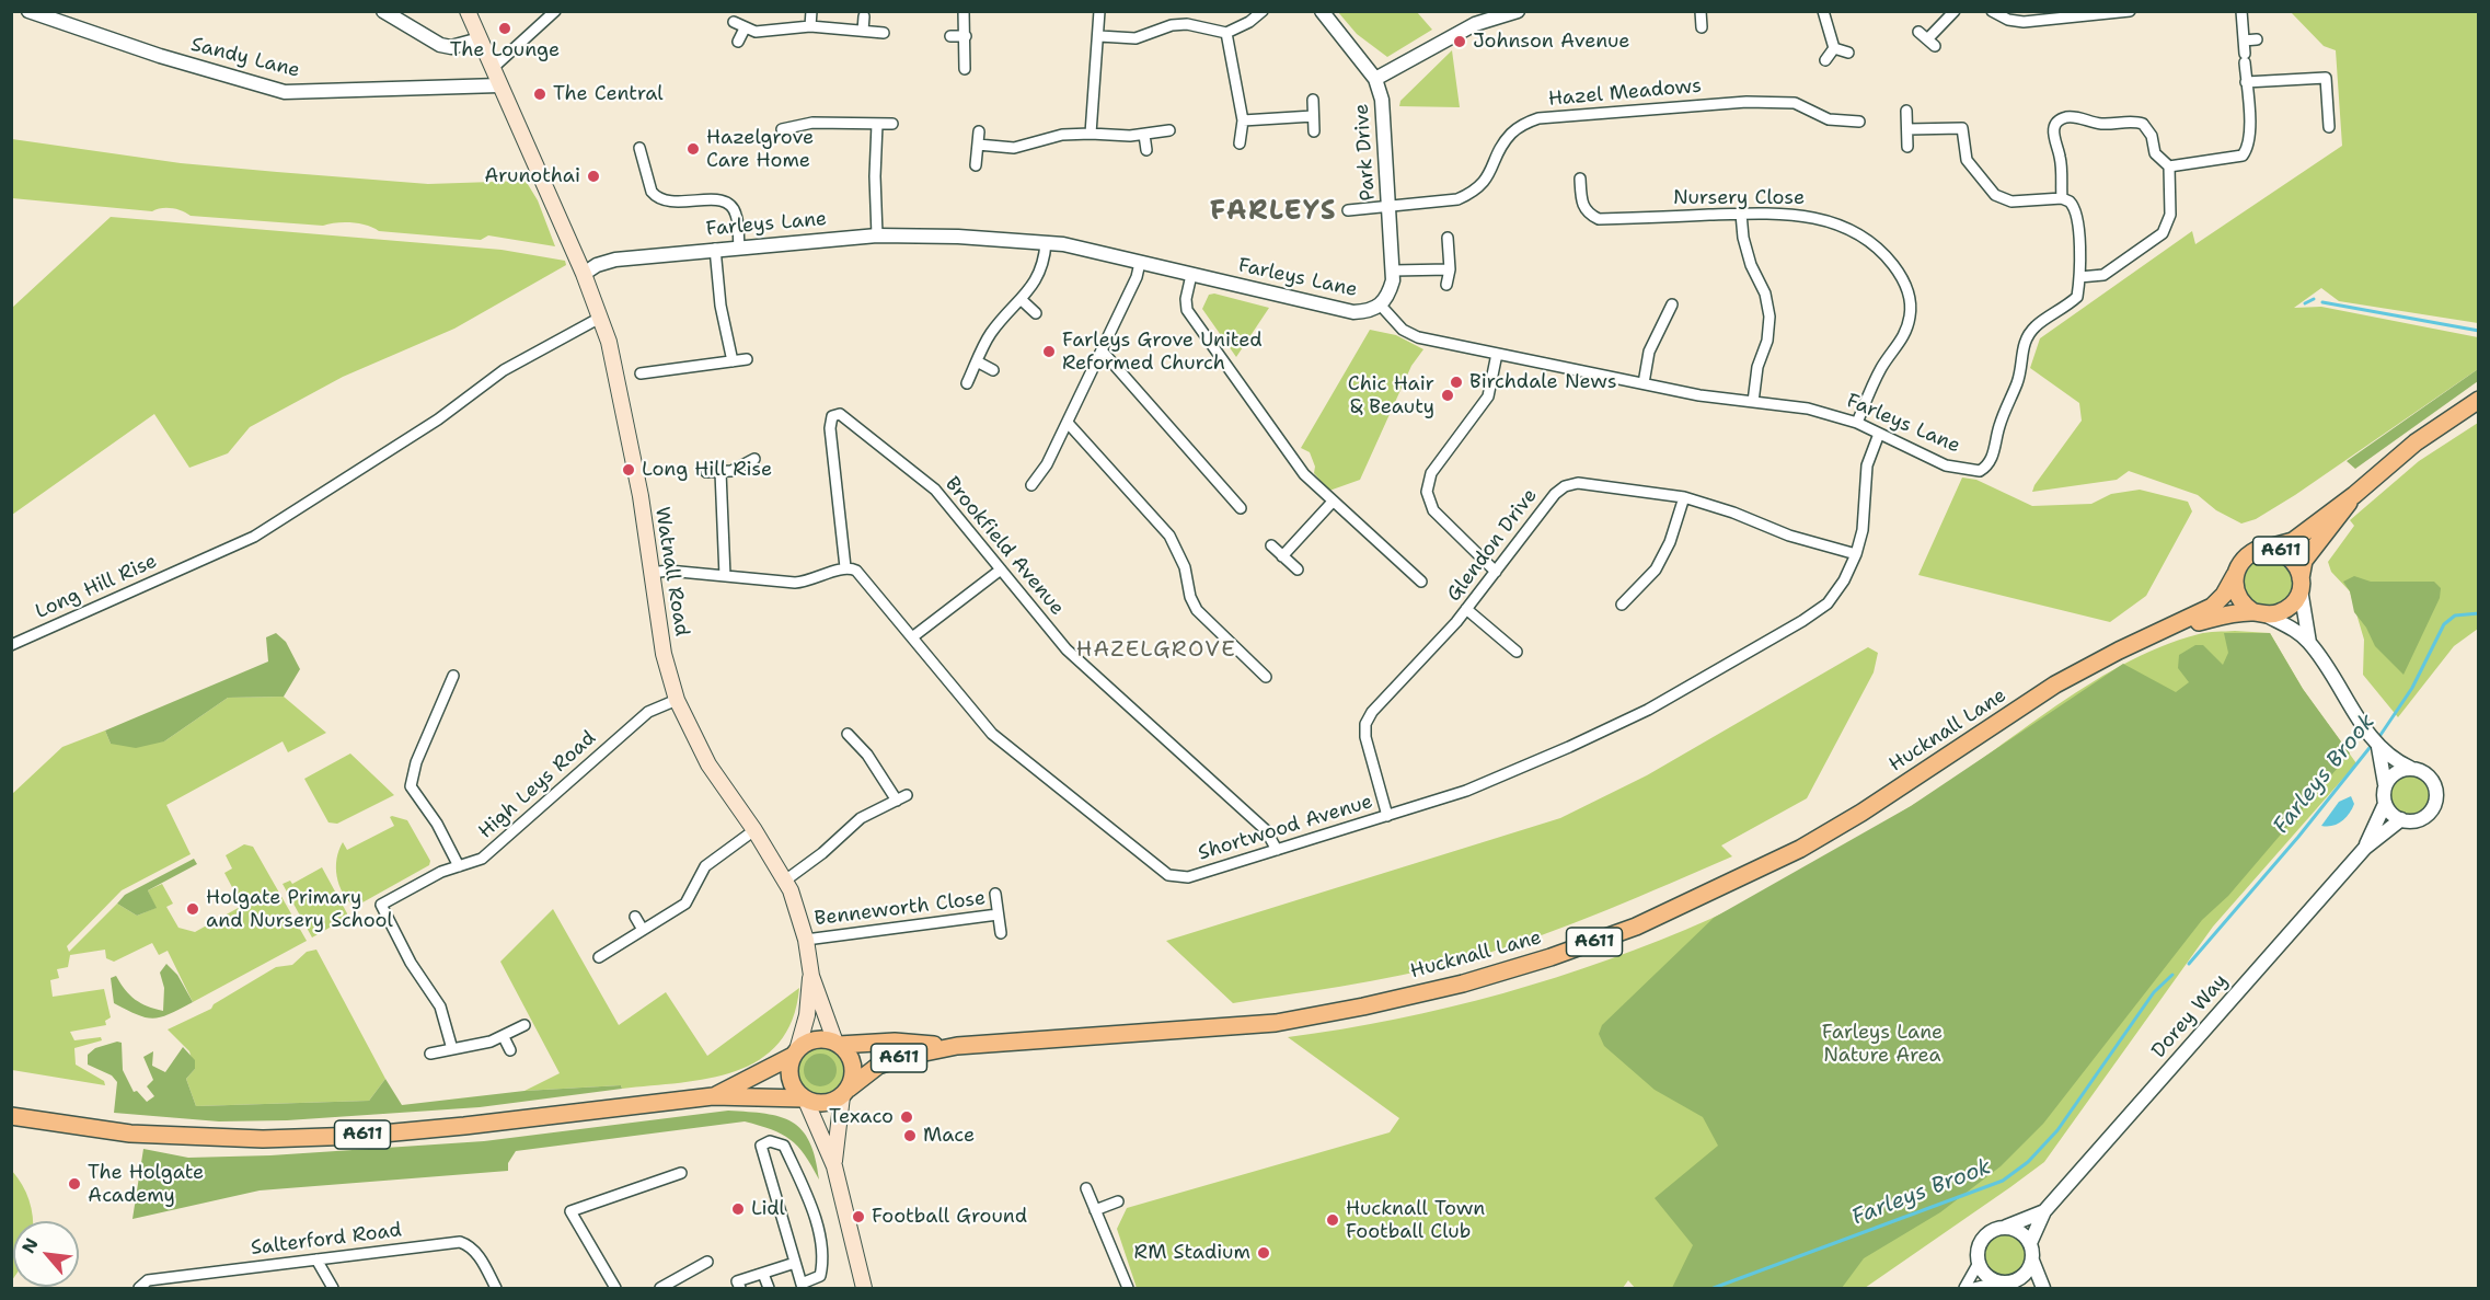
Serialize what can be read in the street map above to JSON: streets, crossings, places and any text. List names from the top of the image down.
{
  "streets": {
    "main road": ["A611", "Watnall Road", "Hucknall Lane"],
    "street": [
      "Sandy Lane",
      "Hazel Meadows",
      "Park Drive",
      "Nursery Close",
      "Farleys Lane",
      "Glendon Drive",
      "Brookfield Avenue",
      "Long Hill Rise",
      "High Leys Road",
      "Shortwood Avenue",
      "Benneworth Close",
      "Dorey Way",
      "Salterford Road"
    ]
  },
  "crossings": [
    ["Sandy Lane", "Watnall Road"],
    ["Hazel Meadows", "Park Drive"],
    ["Park Drive", "Farleys Lane"],
    ["Nursery Close", "Farleys Lane"],
    ["Farleys Lane", "Watnall Road"],
    ["Farleys Lane", "Shortwood Avenue"],
    ["Glendon Drive", "Shortwood Avenue"],
    ["Brookfield Avenue", "Shortwood Avenue"],
    ["A611", "Watnall Road"],
    ["A611", "Hucknall Lane"],
    ["Watnall Road", "Long Hill Rise"],
    ["Watnall Road", "Hucknall Lane"],
    ["Watnall Road", "High Leys Road"],
    ["Watnall Road", "Benneworth Close"]
  ],
  "districts": ["FARLEYS", "HAZELGROVE"],
  "water": ["Farleys Brook"],
  "parks": ["Farleys Lane Nature Area"],
  "places": [
    "The Lounge",
    "Johnson Avenue",
    "The Central",
    "Hazelgrove Care Home",
    "Arunothai",
    "Farleys Grove United Reformed Church",
    "Birchdale News",
    "Chic Hair & Beauty",
    "Long Hill Rise",
    "Holgate Primary and Nursery School",
    "Texaco",
    "Mace",
    "The Holgate Academy",
    "Lidl",
    "Football Ground",
    "Hucknall Town Football Club",
    "RM Stadium"
  ],
  "north": "top left"
}
